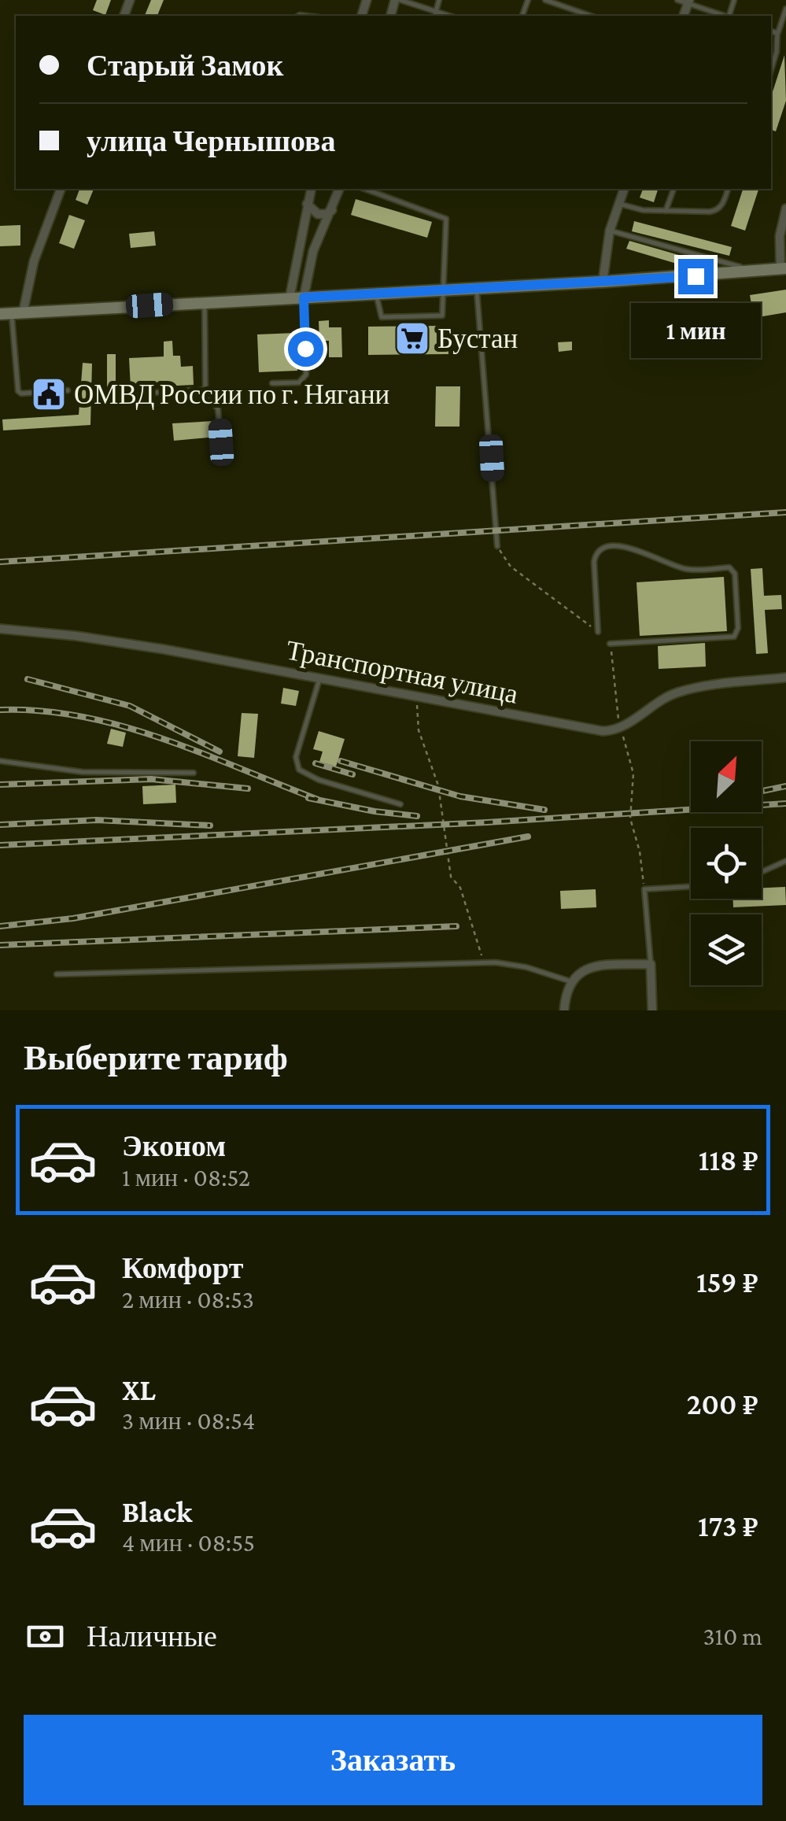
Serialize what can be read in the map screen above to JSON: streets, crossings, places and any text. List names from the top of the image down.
{
  "streets": {
    "street": ["Транспортная улица"]
  },
  "places": {
    "supermarket": ["Бустан"],
    "public building": ["ОМВД России по г. Нягани"]
  },
  "north": "top right",
  "page": {
    "banner": ["Старый Замок", "улица Чернышова"],
    "bubble": "1 мин",
    "heading": "Выберите тариф",
    "list": [
      {
        "name": "Эконом",
        "note": "1 мин · 08:52",
        "value": "118 ₽"
      },
      {
        "name": "Комфорт",
        "note": "2 мин · 08:53",
        "value": "159 ₽"
      },
      {
        "name": "XL",
        "note": "3 мин · 08:54",
        "value": "200 ₽"
      },
      {
        "name": "Black",
        "note": "4 мин · 08:55",
        "value": "173 ₽"
      }
    ],
    "pay": ["Наличные", "310 m"],
    "buttons": "Заказать"
  }
}
